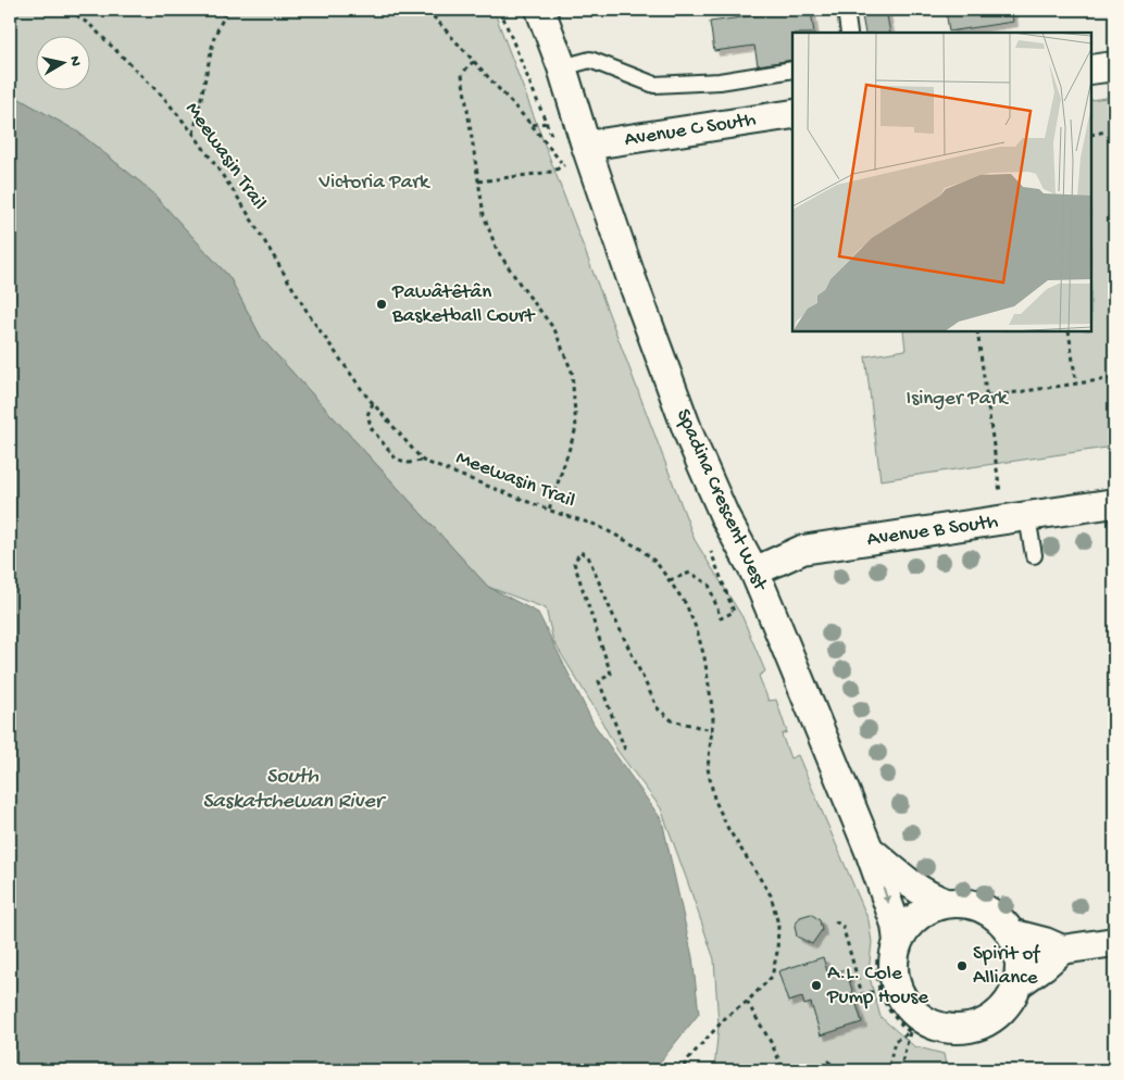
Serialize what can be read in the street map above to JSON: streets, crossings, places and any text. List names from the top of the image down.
{
  "streets": {
    "street": ["Avenue C South", "Spadina Crescent West", "Avenue B South"],
    "path": ["Meewasin Trail"]
  },
  "crossings": [
    ["Avenue C South", "Spadina Crescent West"],
    ["Spadina Crescent West", "Avenue B South"]
  ],
  "water": ["South Saskatchewan River"],
  "parks": ["Victoria Park", "Isinger Park"],
  "places": ["Pawâtêtân Basketball Court", "Spirit of Alliance", "A.L. Cole Pump House"],
  "north": "right"
}
